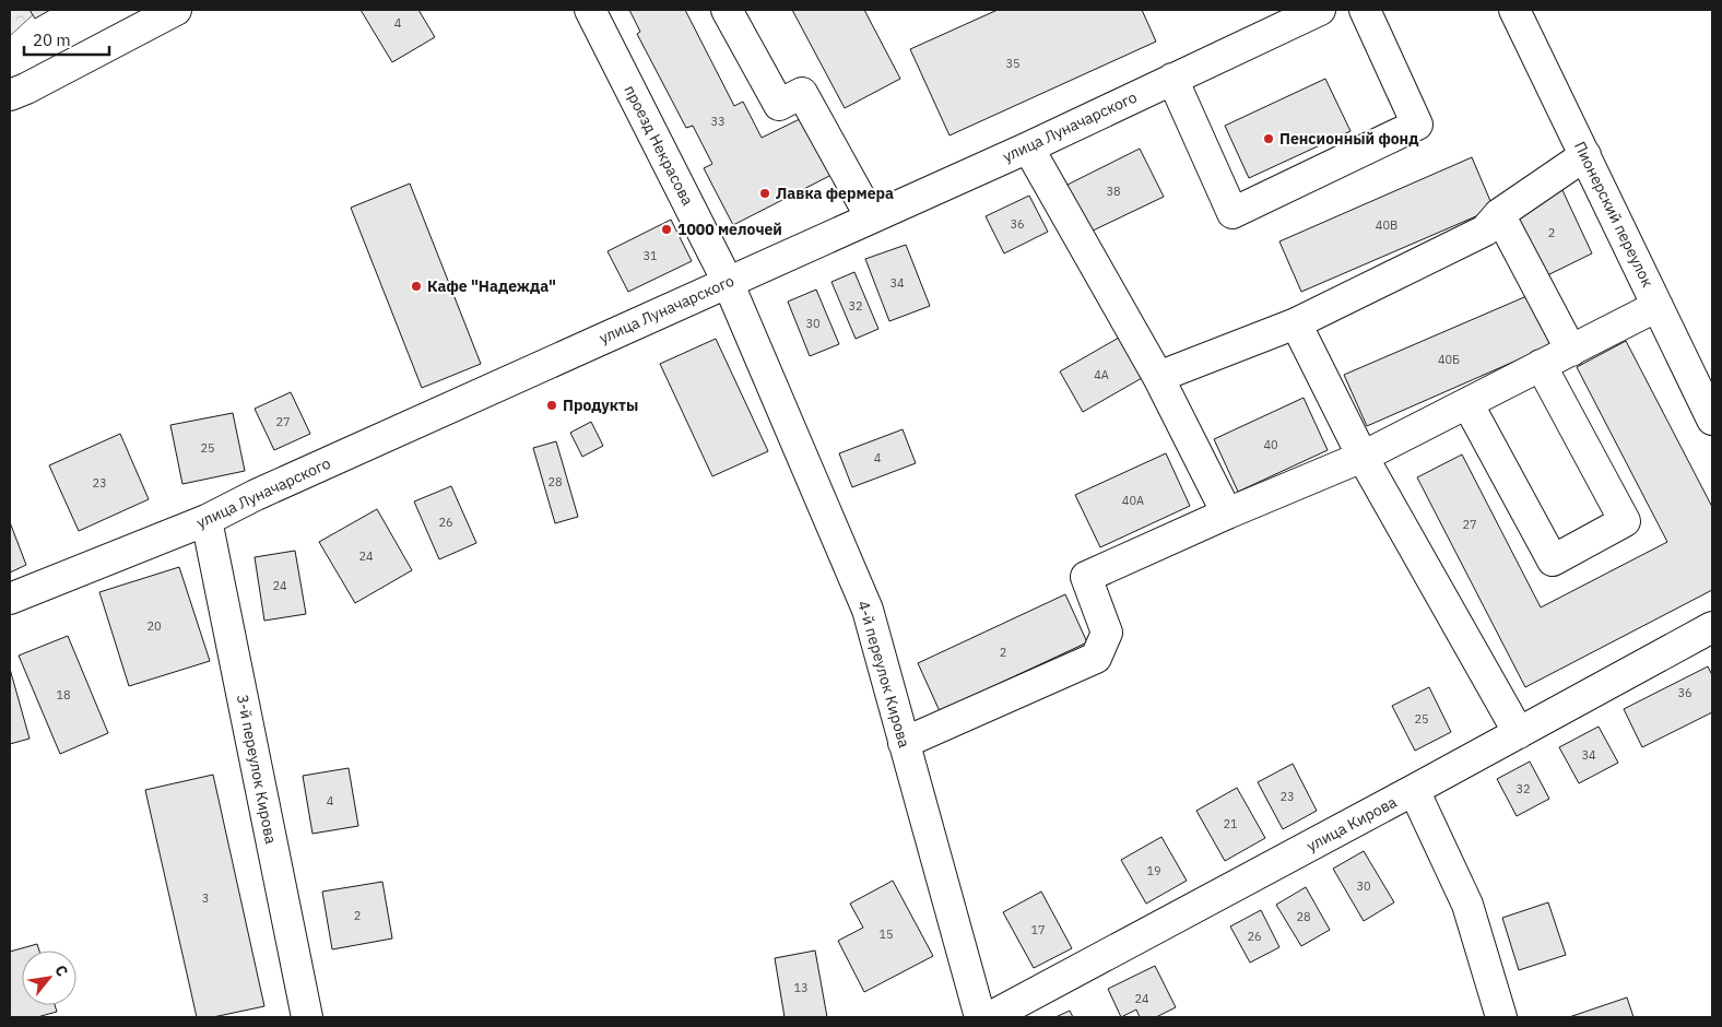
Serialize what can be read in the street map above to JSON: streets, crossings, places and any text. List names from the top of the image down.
{
  "streets": {
    "street": [
      "улица Луначарского",
      "проезд Некрасова",
      "Пионерский переулок",
      "4-й переулок Кирова",
      "3-й переулок Кирова",
      "улица Кирова"
    ]
  },
  "crossings": [
    ["улица Луначарского", "проезд Некрасова"],
    ["улица Луначарского", "4-й переулок Кирова"],
    ["улица Луначарского", "3-й переулок Кирова"],
    ["проезд Некрасова", "4-й переулок Кирова"]
  ],
  "places": [
    "Пенсионный фонд",
    "Лавка фермера",
    "1000 мелочей",
    "Кафе \"Надежда\"",
    "Продукты"
  ],
  "house_numbers": [
    "4",
    "35",
    "33",
    "38",
    "36",
    "40В",
    "2",
    "31",
    "34",
    "32",
    "30",
    "40Б",
    "4А",
    "27",
    "40",
    "25",
    "4",
    "28",
    "23",
    "40А",
    "26",
    "27",
    "24",
    "24",
    "20",
    "2",
    "36",
    "18",
    "25",
    "34",
    "32",
    "23",
    "4",
    "21",
    "19",
    "30",
    "3",
    "2",
    "28",
    "17",
    "15",
    "26",
    "13",
    "24"
  ],
  "scale_bar": "20 m",
  "north": "top right"
}
